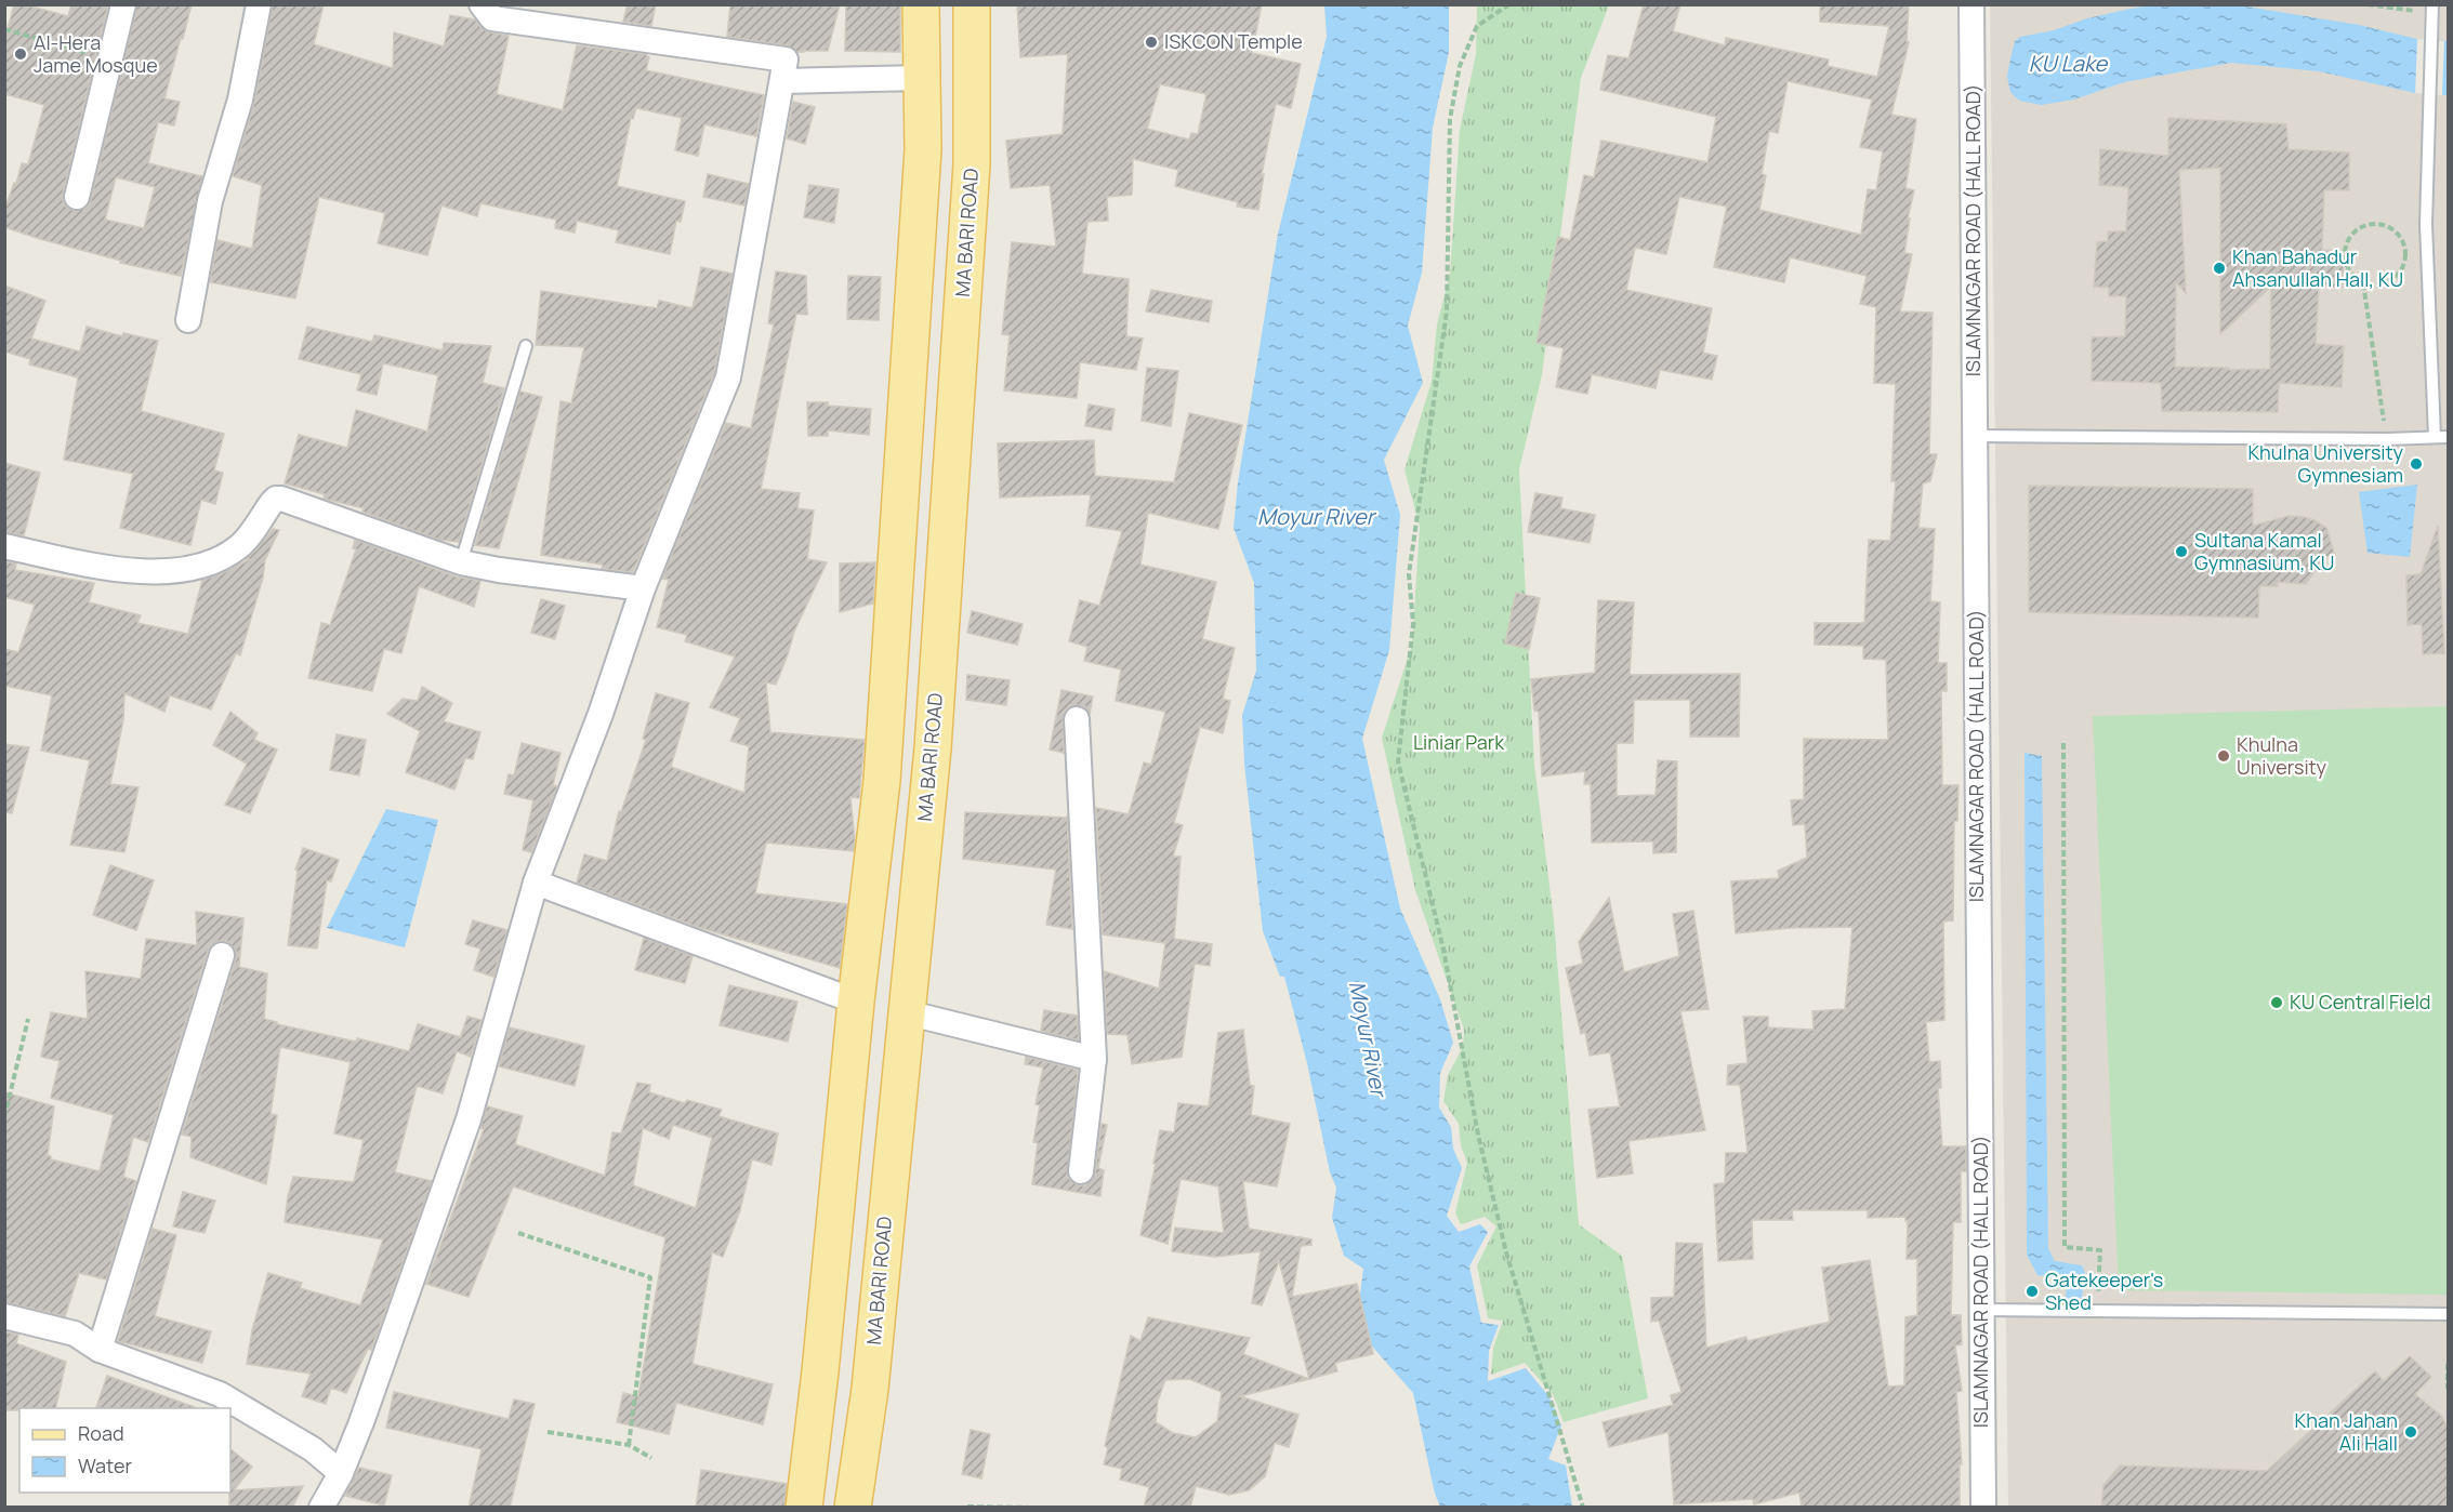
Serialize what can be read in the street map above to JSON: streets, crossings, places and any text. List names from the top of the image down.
{
  "streets": {
    "main road": ["MA BARI ROAD"],
    "street": ["ISLAMNAGAR ROAD (HALL ROAD)"]
  },
  "water": ["KU Lake", "Moyur River"],
  "parks": ["Liniar Park"],
  "places": [
    "ISKCON Temple",
    "Al-Hera Jame Mosque",
    "Khan Bahadur Ahsanullah Hall, KU",
    "Khulna University Gymnesiam",
    "Sultana Kamal Gymnasium, KU",
    "Khulna University",
    "KU Central Field",
    "Gatekeeper's Shed",
    "Khan Jahan Ali Hall"
  ],
  "legend": ["Road", "Water"]
}
